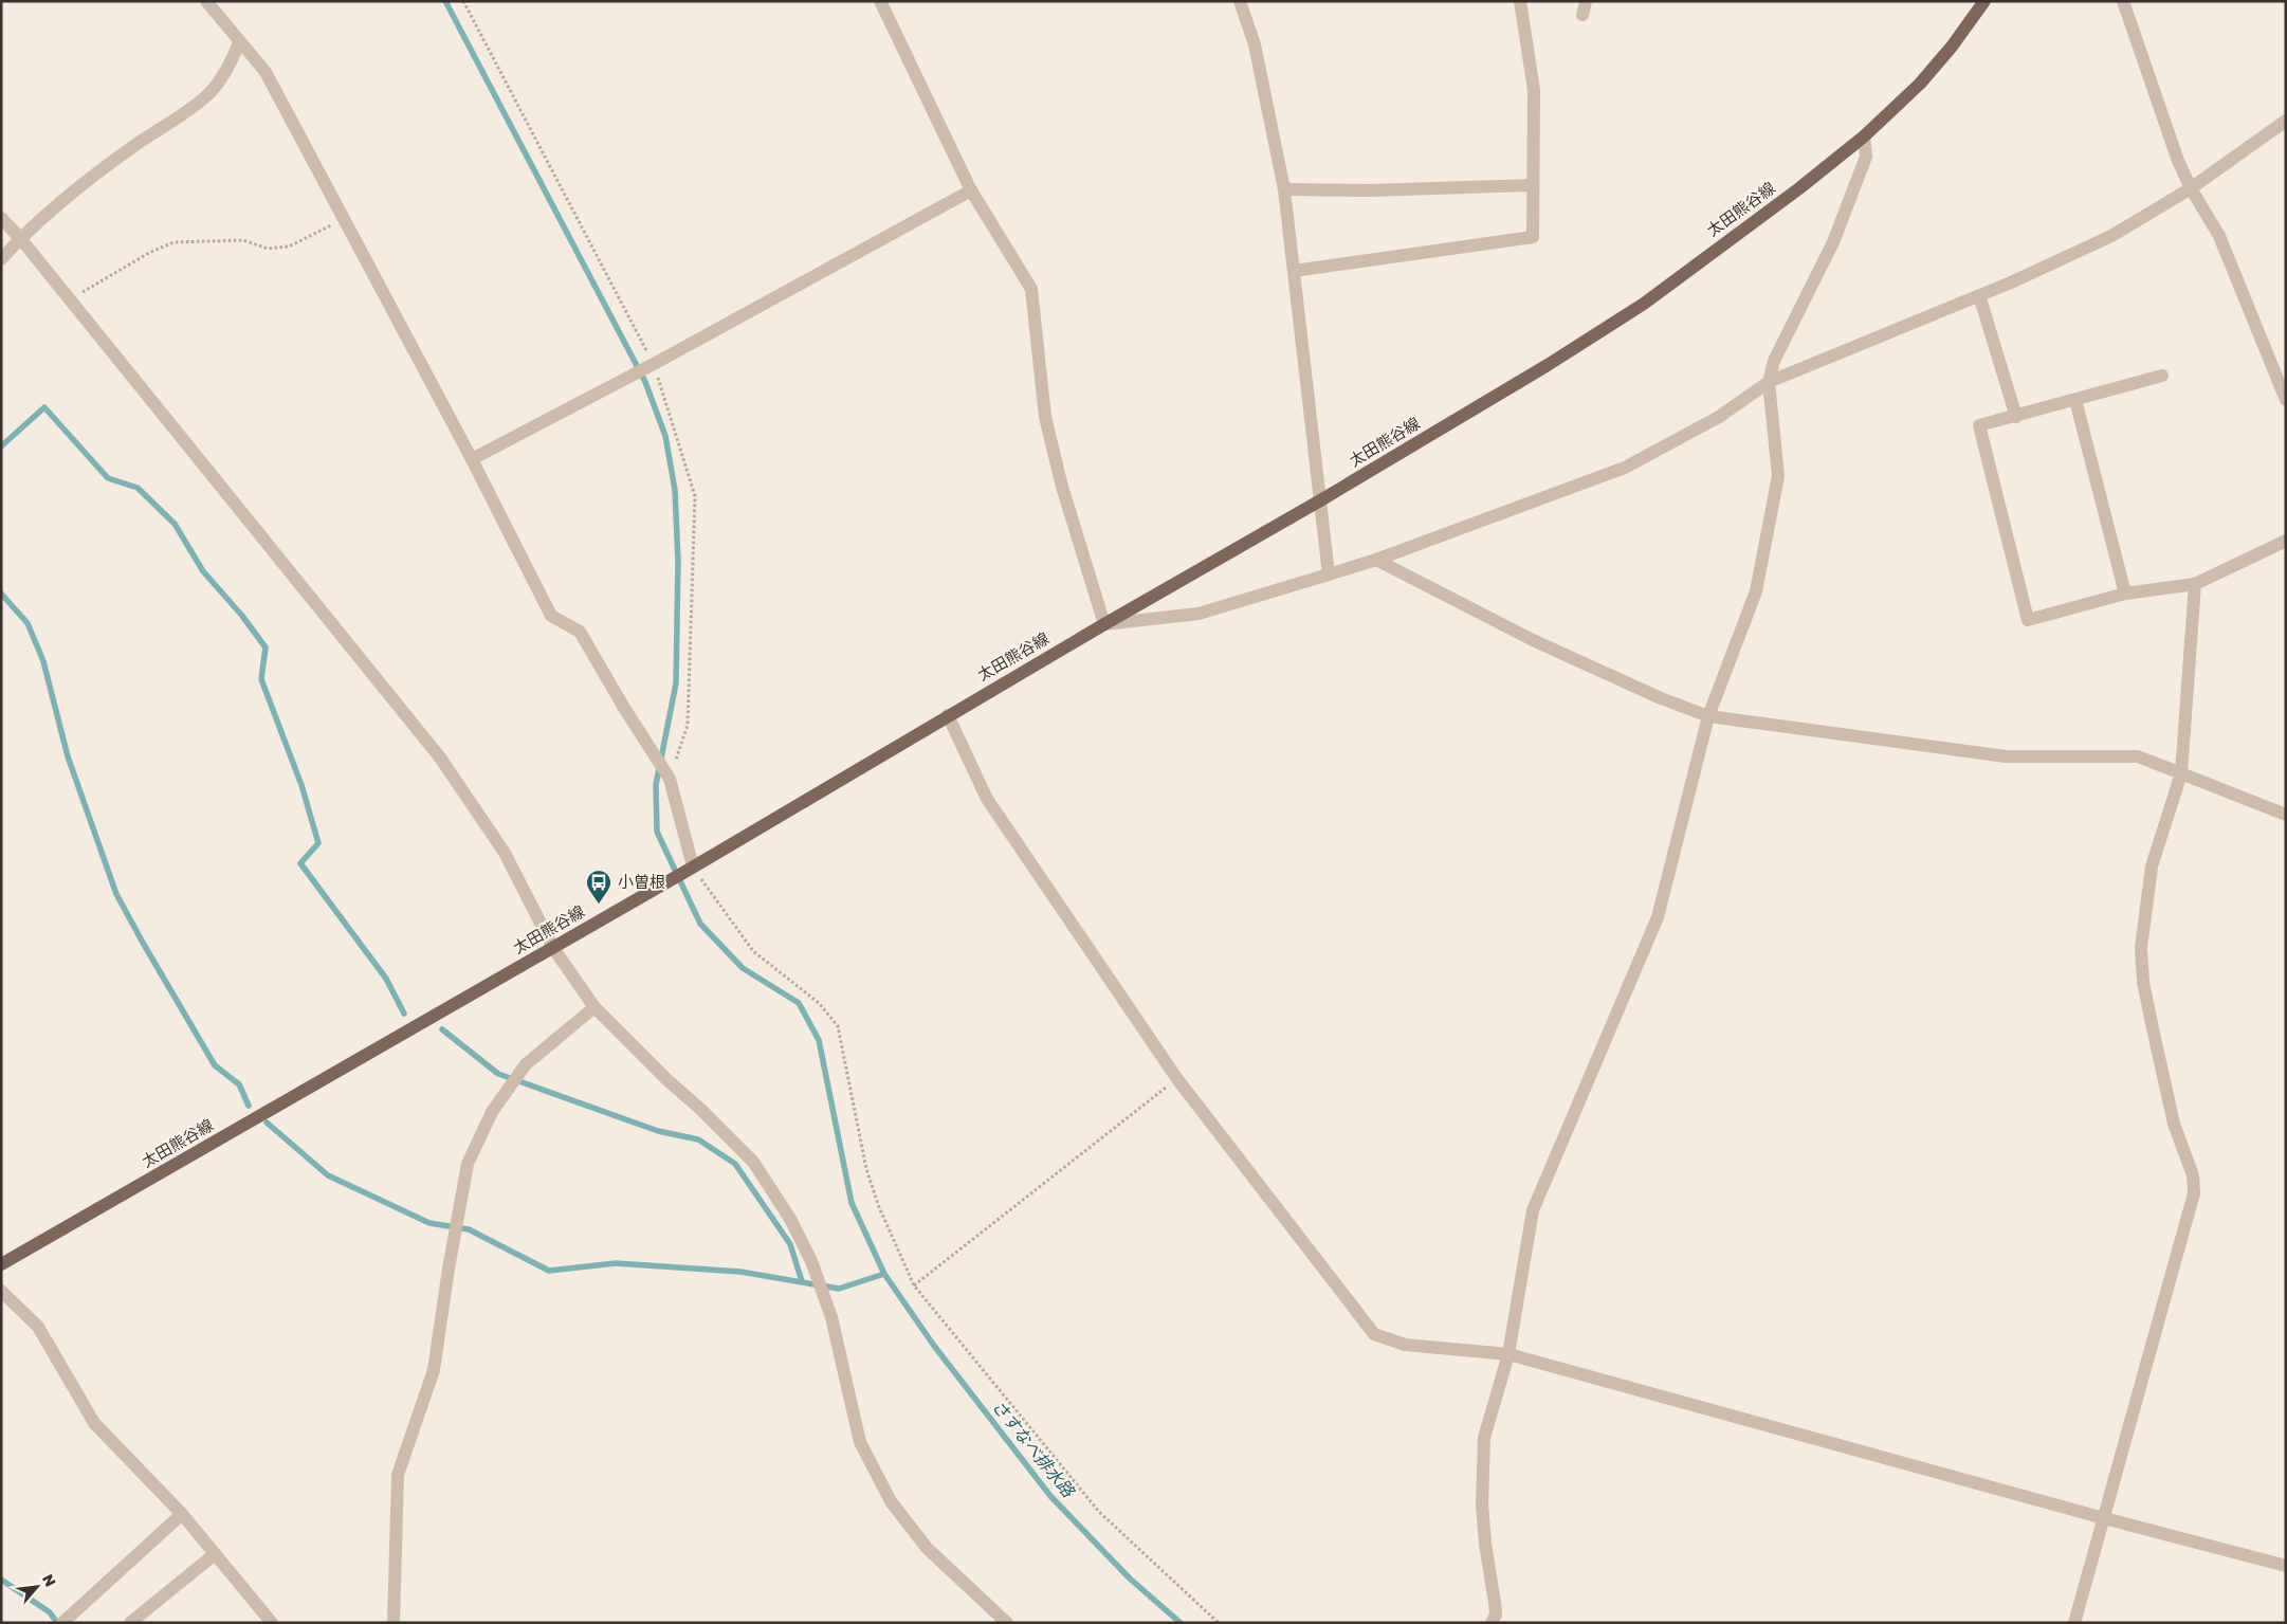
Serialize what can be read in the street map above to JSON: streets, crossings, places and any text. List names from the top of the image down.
{
  "streets": {
    "main road": ["太田熊谷線"]
  },
  "water": ["さすなべ排水路"],
  "places": {
    "bus stop": ["小曽根"]
  },
  "north": "top right"
}
